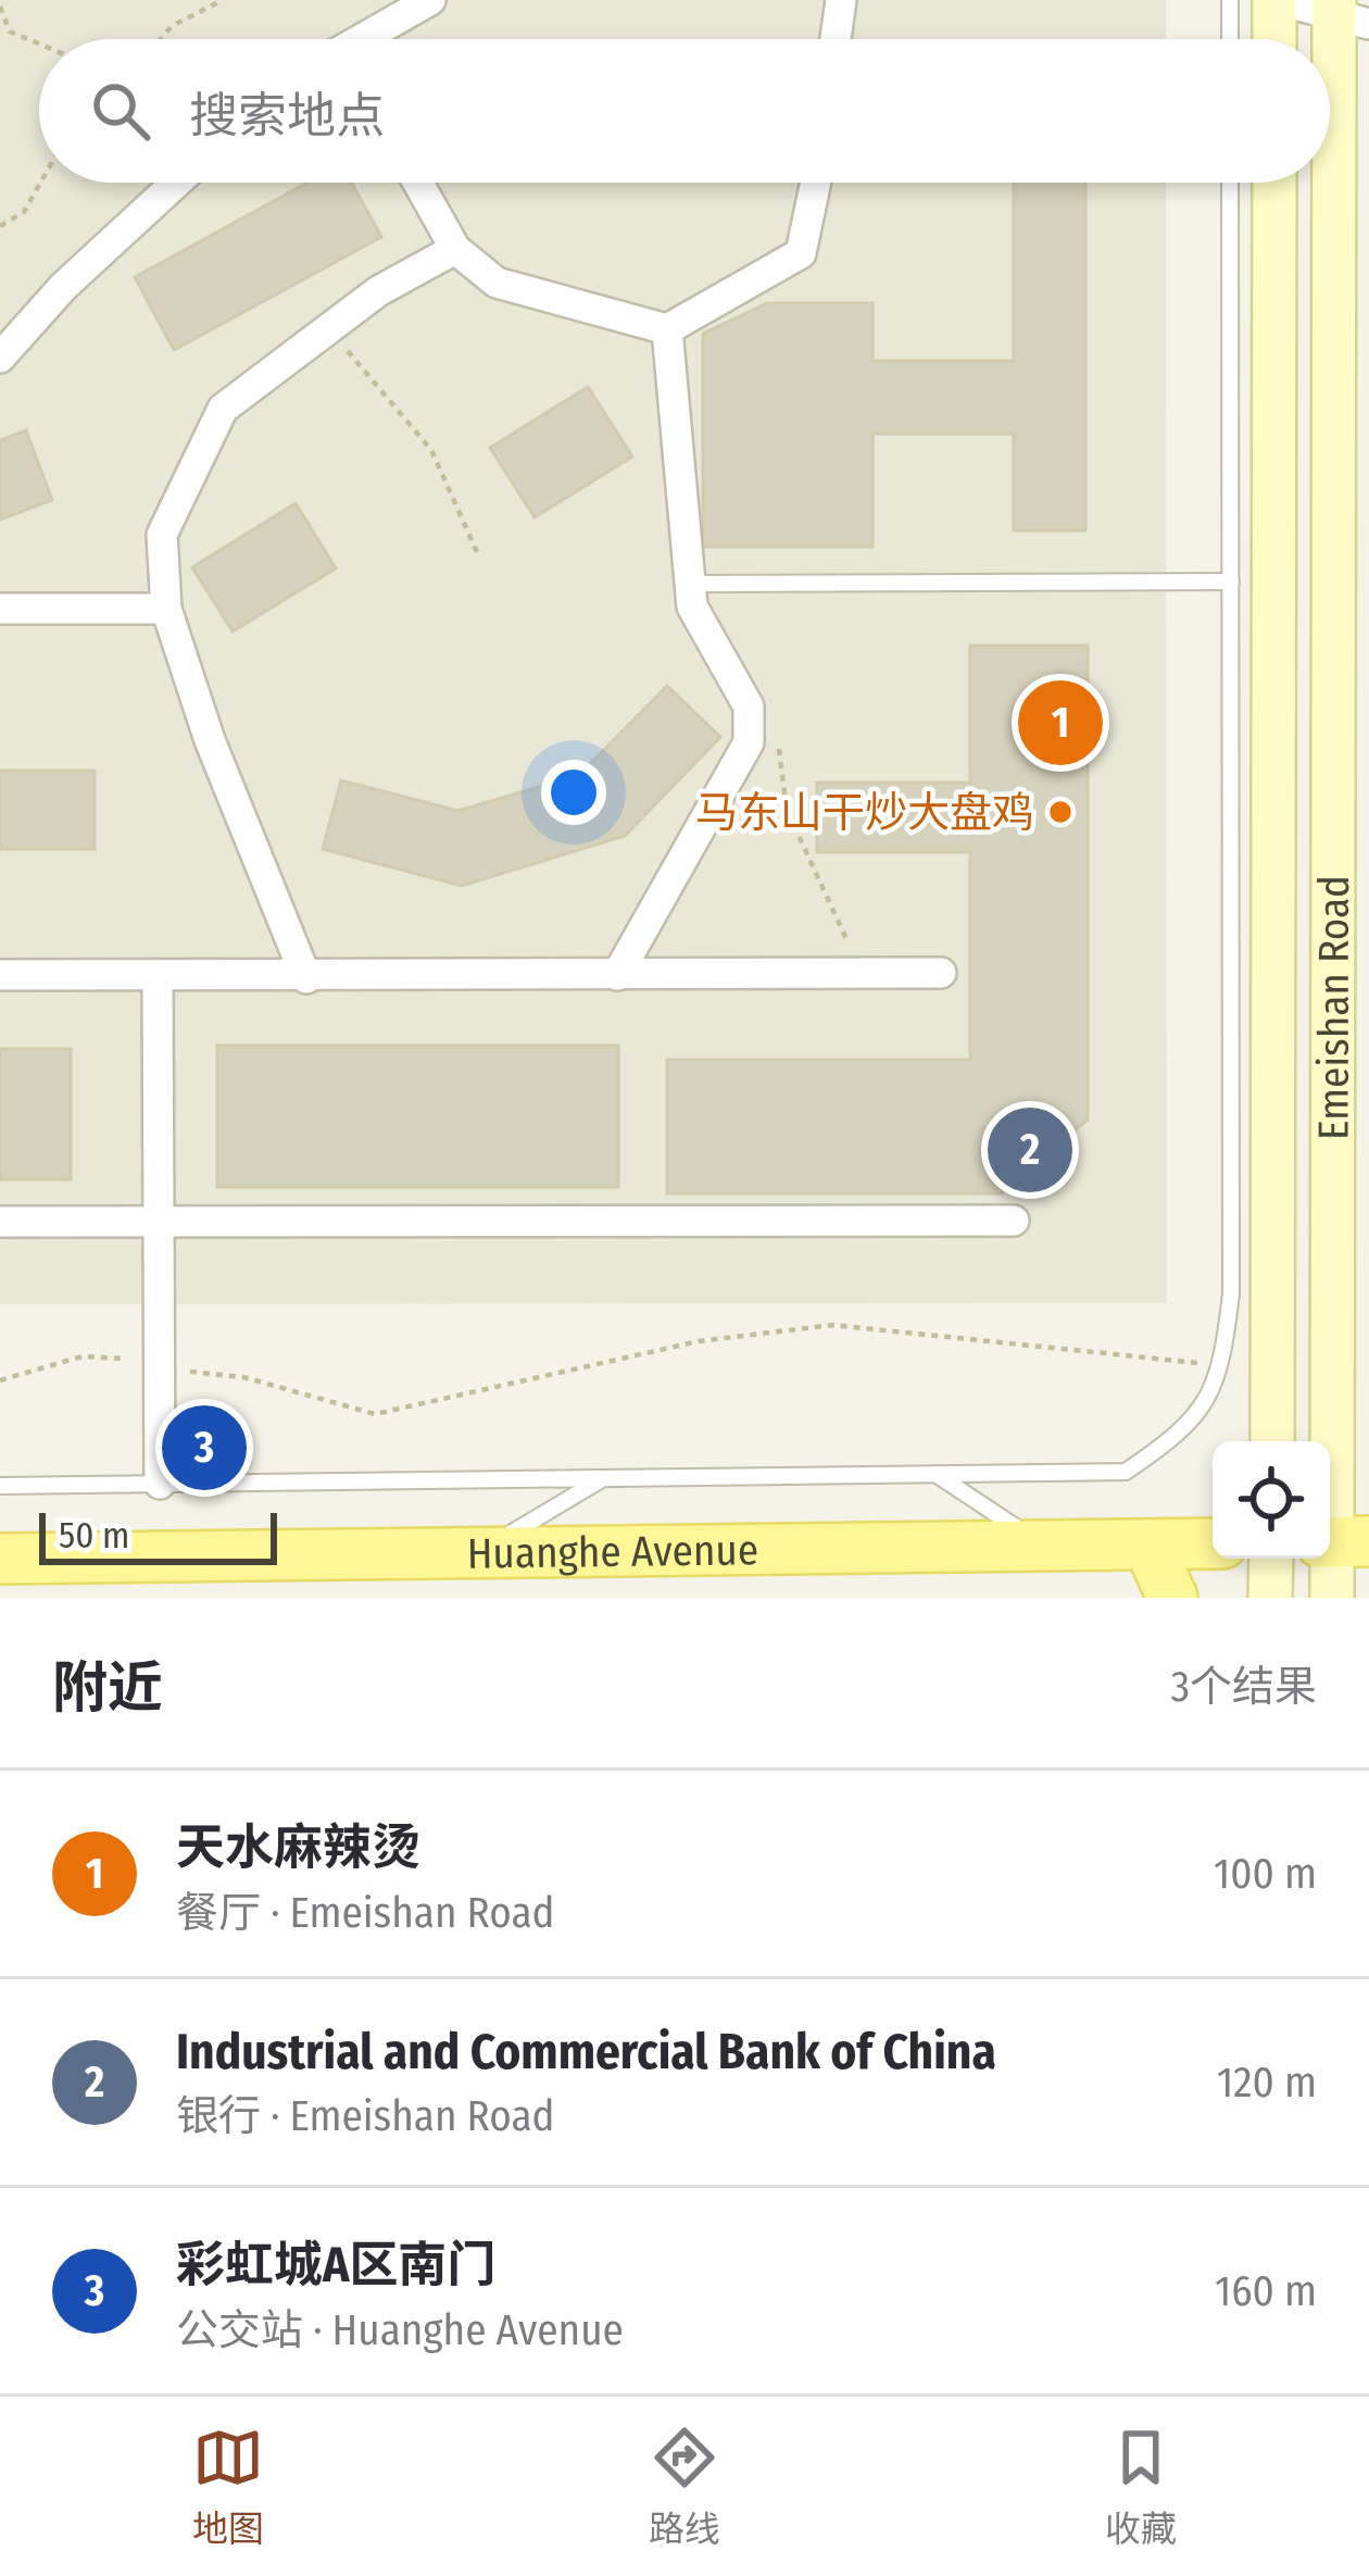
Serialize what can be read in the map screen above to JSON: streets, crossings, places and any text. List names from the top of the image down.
{
  "streets": {
    "main road": ["Huanghe Avenue"],
    "street": ["Emeishan Road"]
  },
  "places": ["马东山干炒大盘鸡"],
  "scale_bar": "50 m",
  "page": {
    "search": "搜索地点",
    "pins": ["1", "2", "3"],
    "scale": "50 m",
    "heading": ["附近", "3个结果"],
    "list": [
      {
        "mark": "1",
        "name": "天水麻辣烫",
        "note": "餐厅 · Emeishan Road",
        "value": "100 m"
      },
      {
        "mark": "2",
        "name": "Industrial and Commercial Bank of China",
        "note": "银行 · Emeishan Road",
        "value": "120 m"
      },
      {
        "mark": "3",
        "name": "彩虹城A区南门",
        "note": "公交站 · Huanghe Avenue",
        "value": "160 m"
      }
    ],
    "nav": ["地图", "路线", "收藏"]
  }
}
